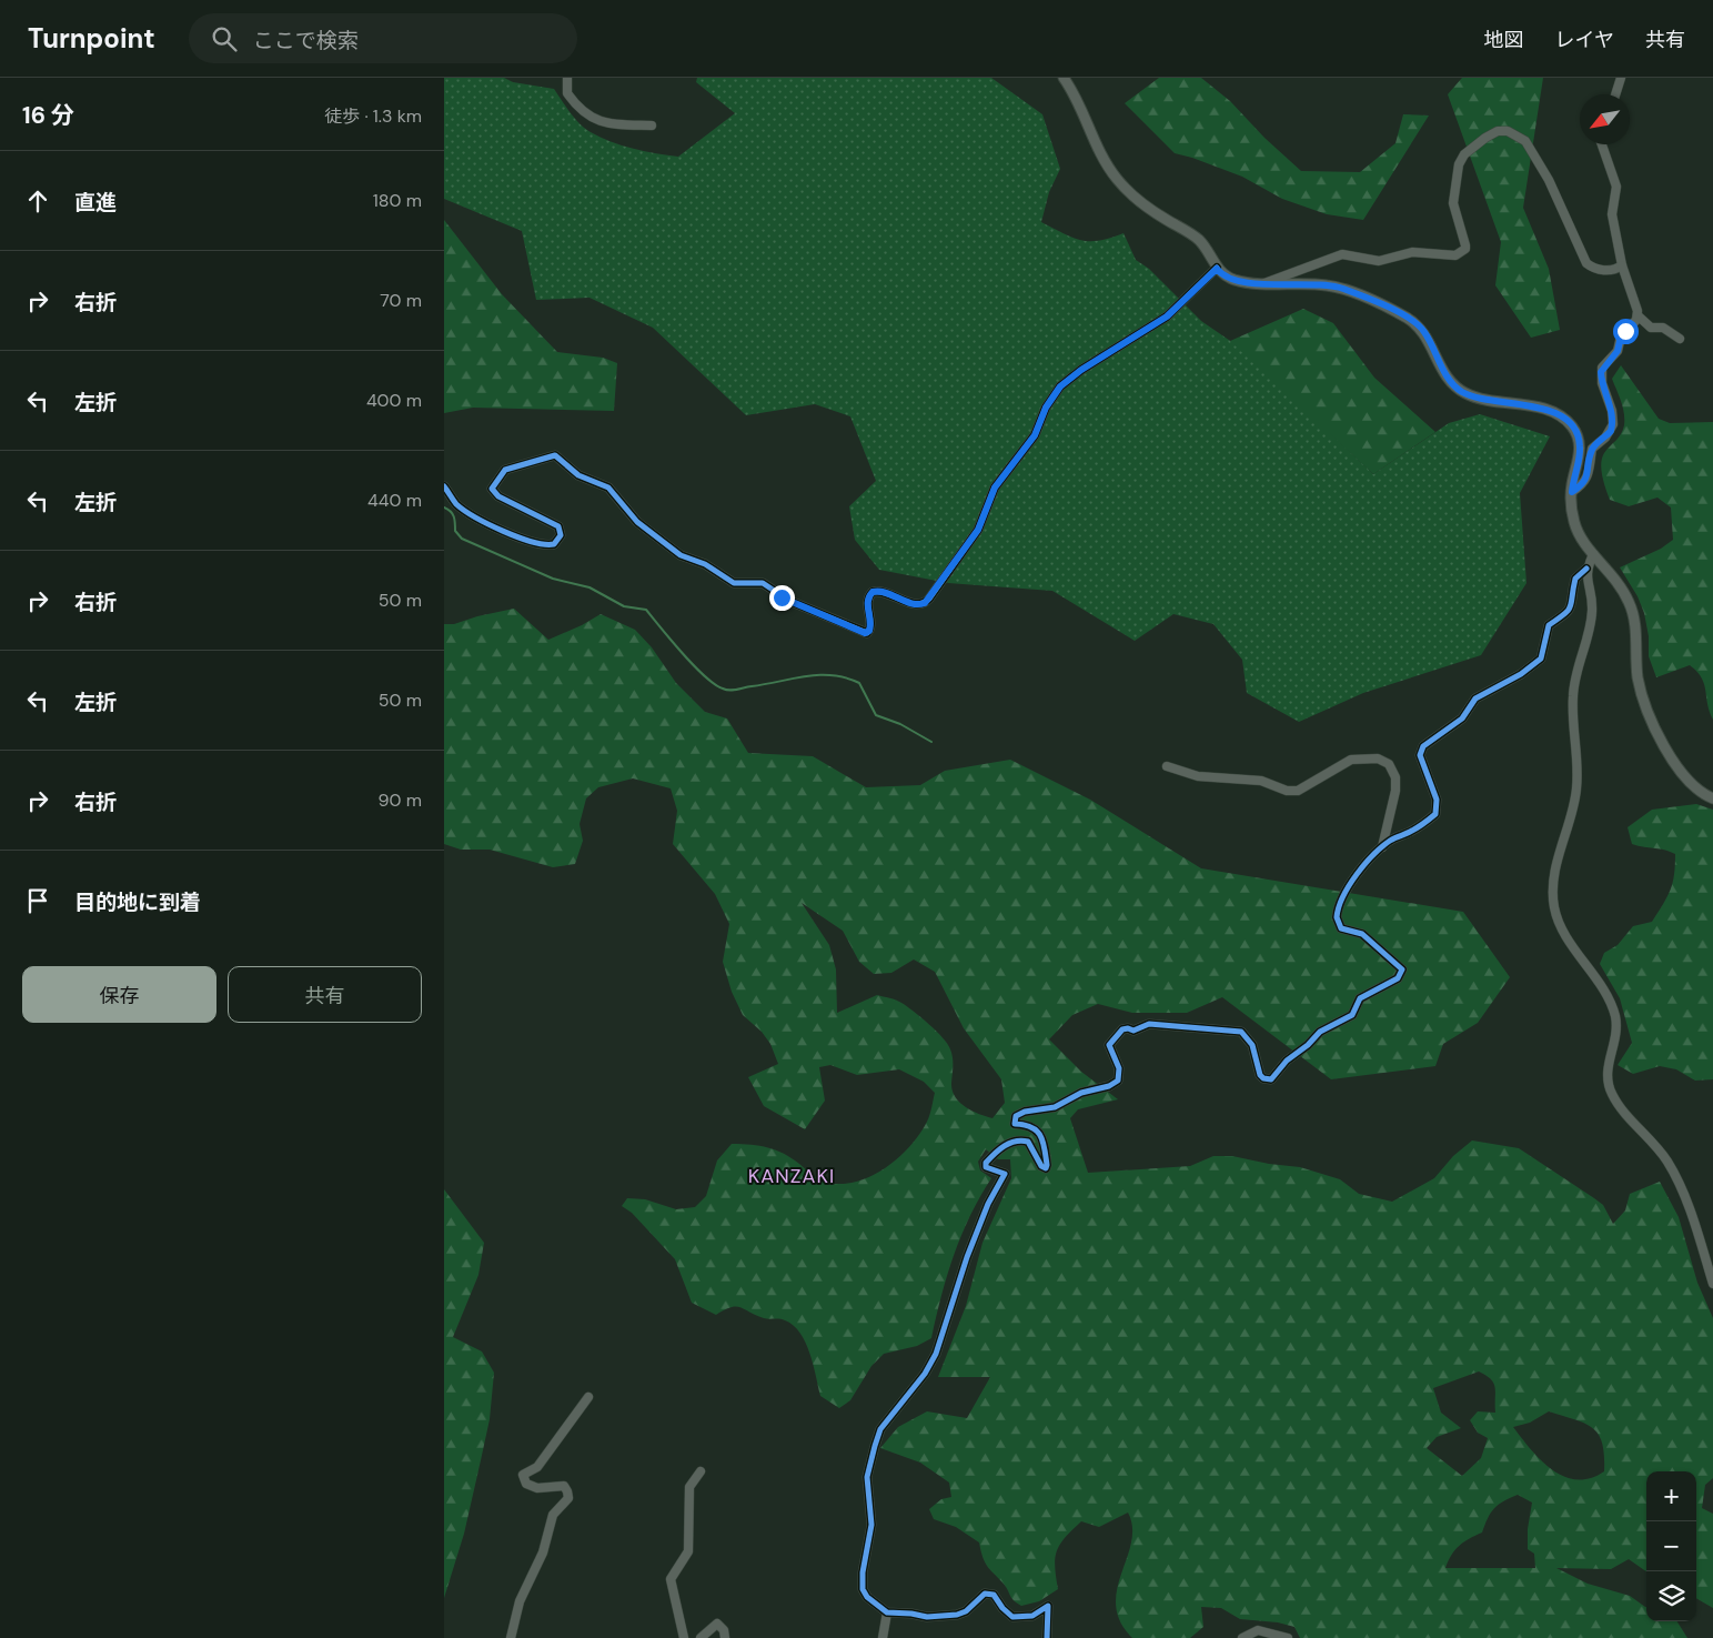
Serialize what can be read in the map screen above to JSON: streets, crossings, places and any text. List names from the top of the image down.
{
  "districts": ["KANZAKI"],
  "north": "bottom left",
  "page": {
    "header": "Turnpoint",
    "search": "ここで検索",
    "nav": ["地図", "レイヤ", "共有"],
    "heading": ["16 分", "徒歩 · 1.3 km"],
    "list": [
      ["直進", "180 m"],
      ["右折", "70 m"],
      ["左折", "400 m"],
      ["左折", "440 m"],
      ["右折", "50 m"],
      ["左折", "50 m"],
      ["右折", "90 m"],
      "目的地に到着"
    ],
    "buttons": ["保存", "共有"],
    "map_buttons": ["+", "−"]
  }
}
